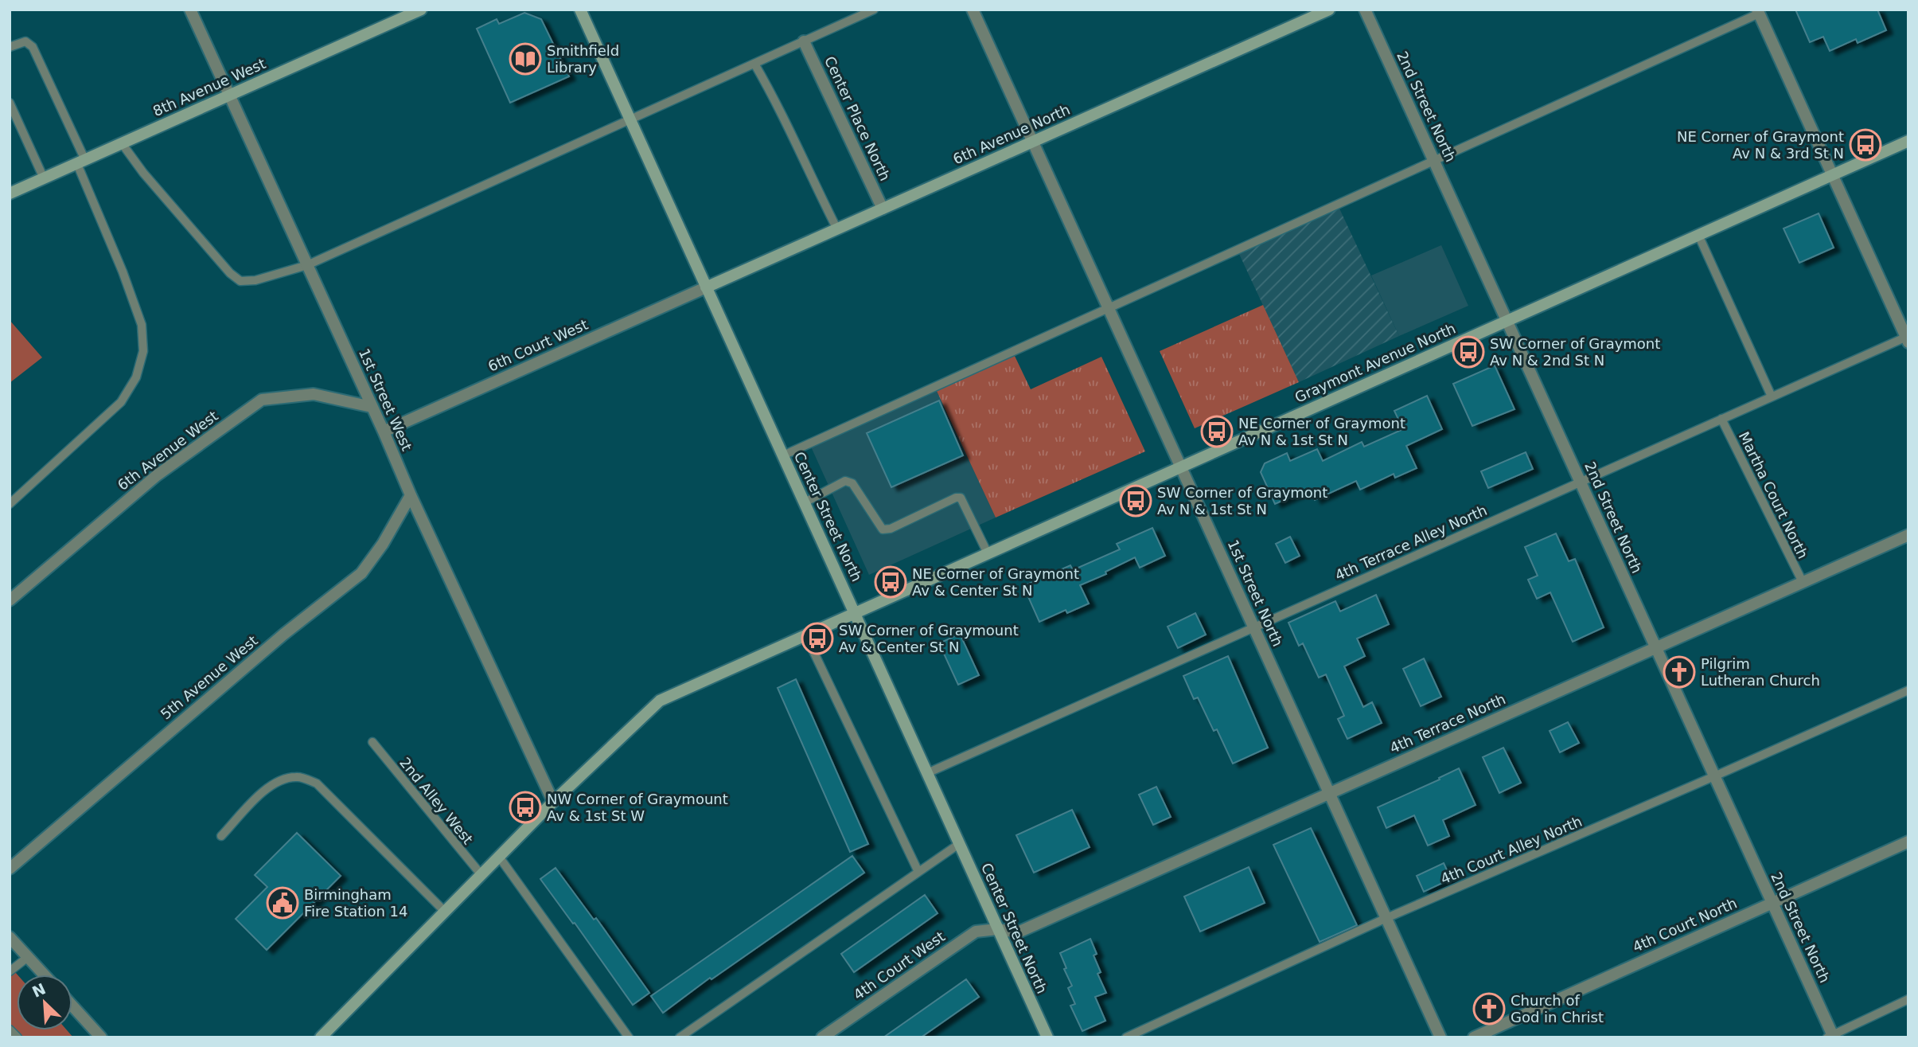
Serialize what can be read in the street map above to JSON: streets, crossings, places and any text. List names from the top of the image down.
{
  "streets": {
    "main road": [
      "8th Avenue West",
      "6th Avenue North",
      "Graymont Avenue North",
      "Center Street North"
    ],
    "street": [
      "2nd Street North",
      "Center Place North",
      "6th Court West",
      "1st Street West",
      "6th Avenue West",
      "1st Street North",
      "5th Avenue West",
      "4th Terrace North",
      "4th Court North",
      "4th Court West"
    ],
    "lane": [
      "Martha Court North",
      "4th Terrace Alley North",
      "2nd Alley West",
      "4th Court Alley North"
    ]
  },
  "crossings": [
    ["8th Avenue West", "1st Street West"],
    ["2nd Street North", "Graymont Avenue North"],
    ["2nd Street North", "4th Terrace Alley North"],
    ["2nd Street North", "4th Terrace North"],
    ["2nd Street North", "4th Court Alley North"],
    ["2nd Street North", "4th Court North"],
    ["Center Place North", "6th Avenue North"],
    ["6th Avenue North", "6th Court West"],
    ["6th Avenue North", "Center Street North"],
    ["6th Avenue North", "1st Street North"],
    ["6th Court West", "1st Street West"],
    ["6th Court West", "Center Street North"],
    ["Graymont Avenue North", "1st Street West"],
    ["Graymont Avenue North", "Center Street North"],
    ["Graymont Avenue North", "1st Street North"],
    ["Graymont Avenue North", "2nd Alley West"],
    ["1st Street West", "6th Avenue West"],
    ["1st Street West", "5th Avenue West"],
    ["Martha Court North", "4th Terrace Alley North"],
    ["Martha Court North", "4th Terrace North"],
    ["Center Street North", "4th Terrace Alley North"],
    ["Center Street North", "4th Terrace North"],
    ["Center Street North", "4th Court West"],
    ["4th Terrace Alley North", "1st Street North"],
    ["1st Street North", "4th Terrace North"],
    ["1st Street North", "4th Court Alley North"],
    ["4th Terrace North", "4th Court West"]
  ],
  "places": {
    "library": ["Smithfield Library"],
    "bus stop": [
      "NE Corner of Graymont Av N & 3rd St N",
      "SW Corner of Graymont Av N & 2nd St N",
      "NE Corner of Graymont Av N & 1st St N",
      "SW Corner of Graymont Av N & 1st St N",
      "NE Corner of Graymont Av & Center St N",
      "SW Corner of Graymount Av & Center St N",
      "NW Corner of Graymount Av & 1st St W"
    ],
    "church": ["Pilgrim Lutheran Church", "Church of God in Christ"],
    "public building": ["Birmingham Fire Station 14"]
  },
  "north": "top left"
}
